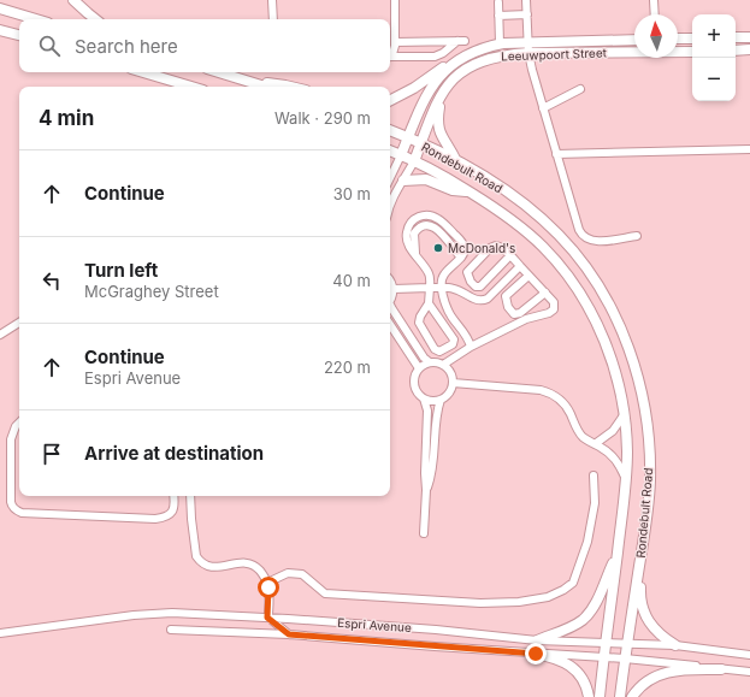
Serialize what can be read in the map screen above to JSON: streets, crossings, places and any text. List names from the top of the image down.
{
  "streets": {
    "main road": ["Leeuwpoort Street", "Rondebult Road"],
    "street": ["Espri Avenue"]
  },
  "crossings": [
    ["Leeuwpoort Street", "Rondebult Road"],
    ["Rondebult Road", "Espri Avenue"]
  ],
  "places": ["McDonald's"],
  "north": "top",
  "page": {
    "map_buttons": ["+", "−"],
    "search": "Search here",
    "heading": ["4 min", "Walk · 290 m"],
    "list": [
      ["Continue", "30 m"],
      ["Turn left", "McGraghey Street", "40 m"],
      ["Continue", "Espri Avenue", "220 m"],
      "Arrive at destination"
    ]
  }
}
